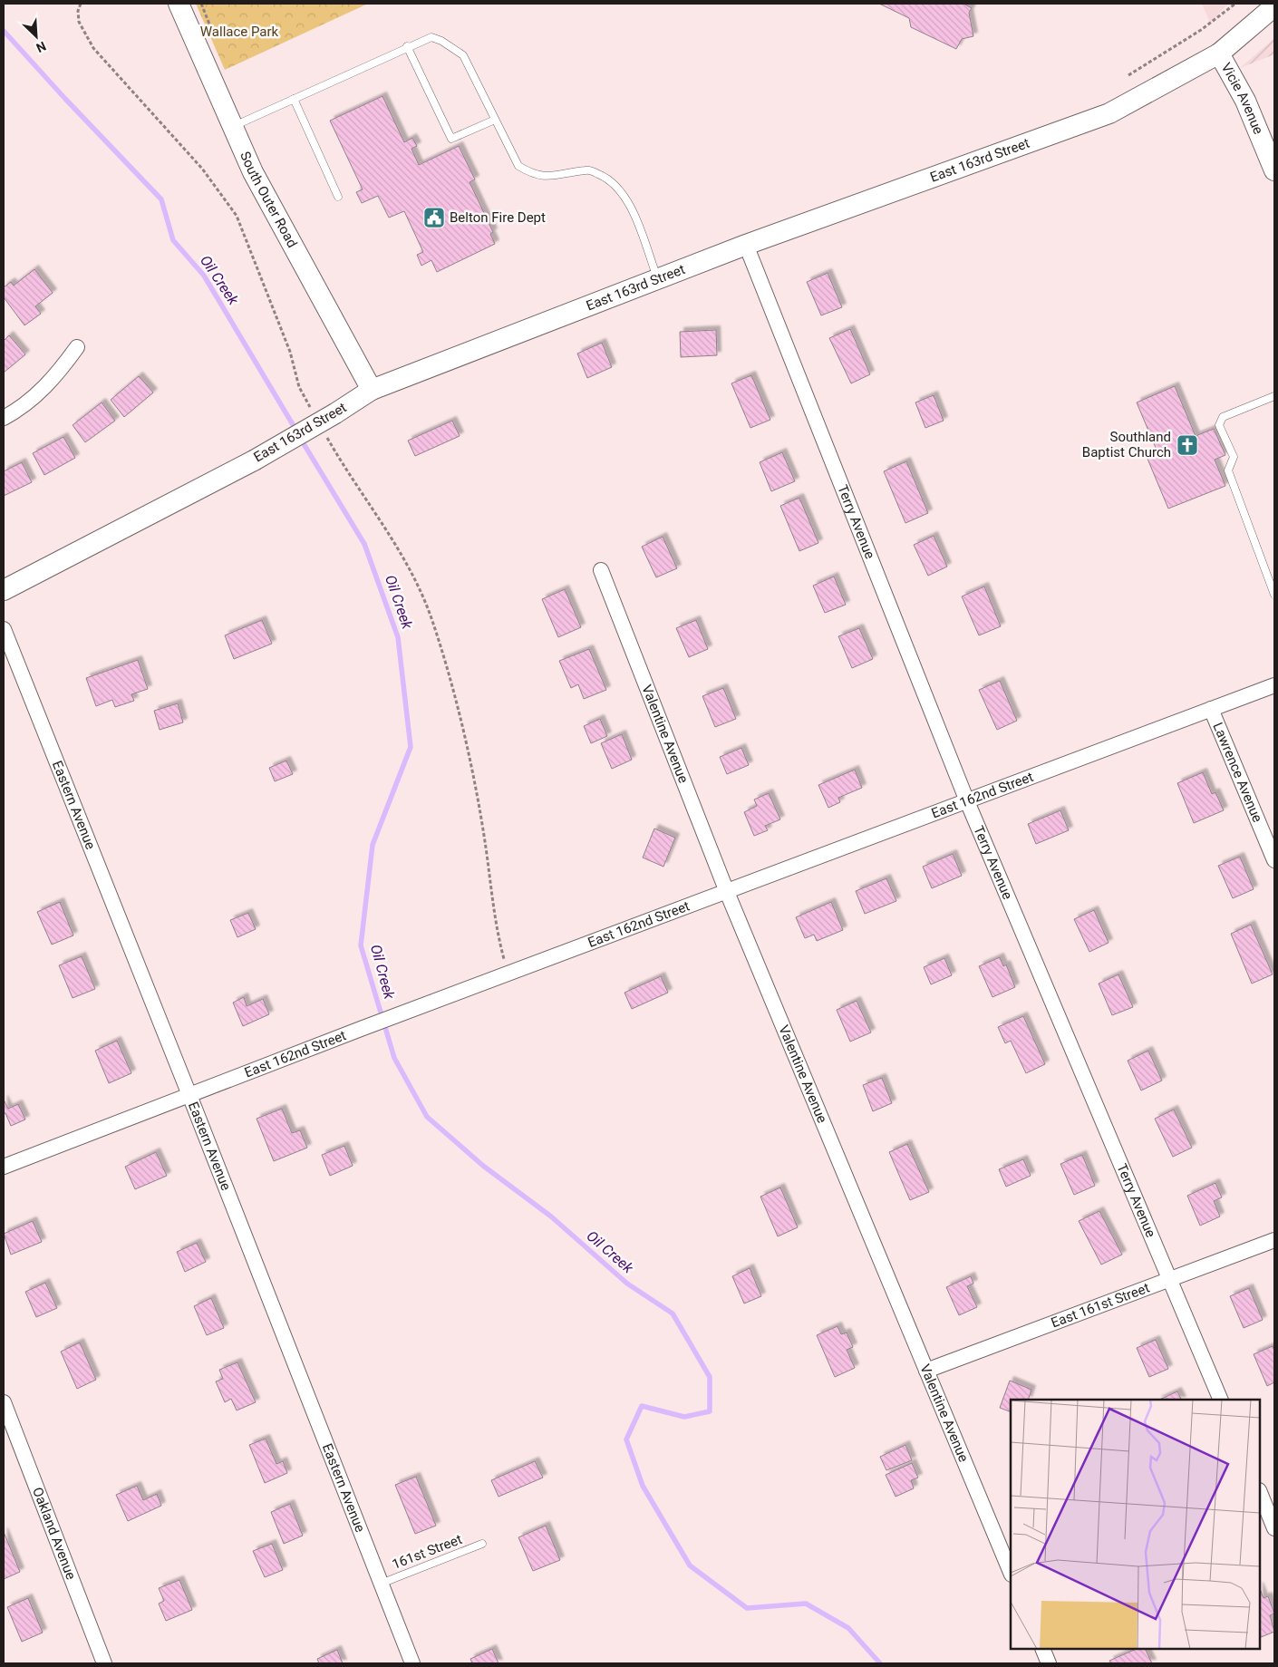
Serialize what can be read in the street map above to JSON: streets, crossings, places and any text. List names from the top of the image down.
{
  "streets": {
    "street": [
      "Vicie Avenue",
      "East 163rd Street",
      "South Outer Road",
      "Terry Avenue",
      "Valentine Avenue",
      "Lawrence Avenue",
      "East 162nd Street",
      "Eastern Avenue",
      "East 161st Street",
      "Oakland Avenue"
    ],
    "lane": ["161st Street"]
  },
  "crossings": [
    ["Vicie Avenue", "East 163rd Street"],
    ["East 163rd Street", "South Outer Road"],
    ["East 163rd Street", "Terry Avenue"],
    ["Terry Avenue", "East 162nd Street"],
    ["Terry Avenue", "East 161st Street"],
    ["Valentine Avenue", "East 162nd Street"],
    ["Valentine Avenue", "East 161st Street"],
    ["Lawrence Avenue", "East 162nd Street"],
    ["East 162nd Street", "Eastern Avenue"],
    ["Eastern Avenue", "161st Street"]
  ],
  "water": ["Oil Creek"],
  "parks": ["Wallace Park"],
  "places": {
    "public building": ["Belton Fire Dept"],
    "church": ["Southland Baptist Church"]
  },
  "north": "bottom right"
}
